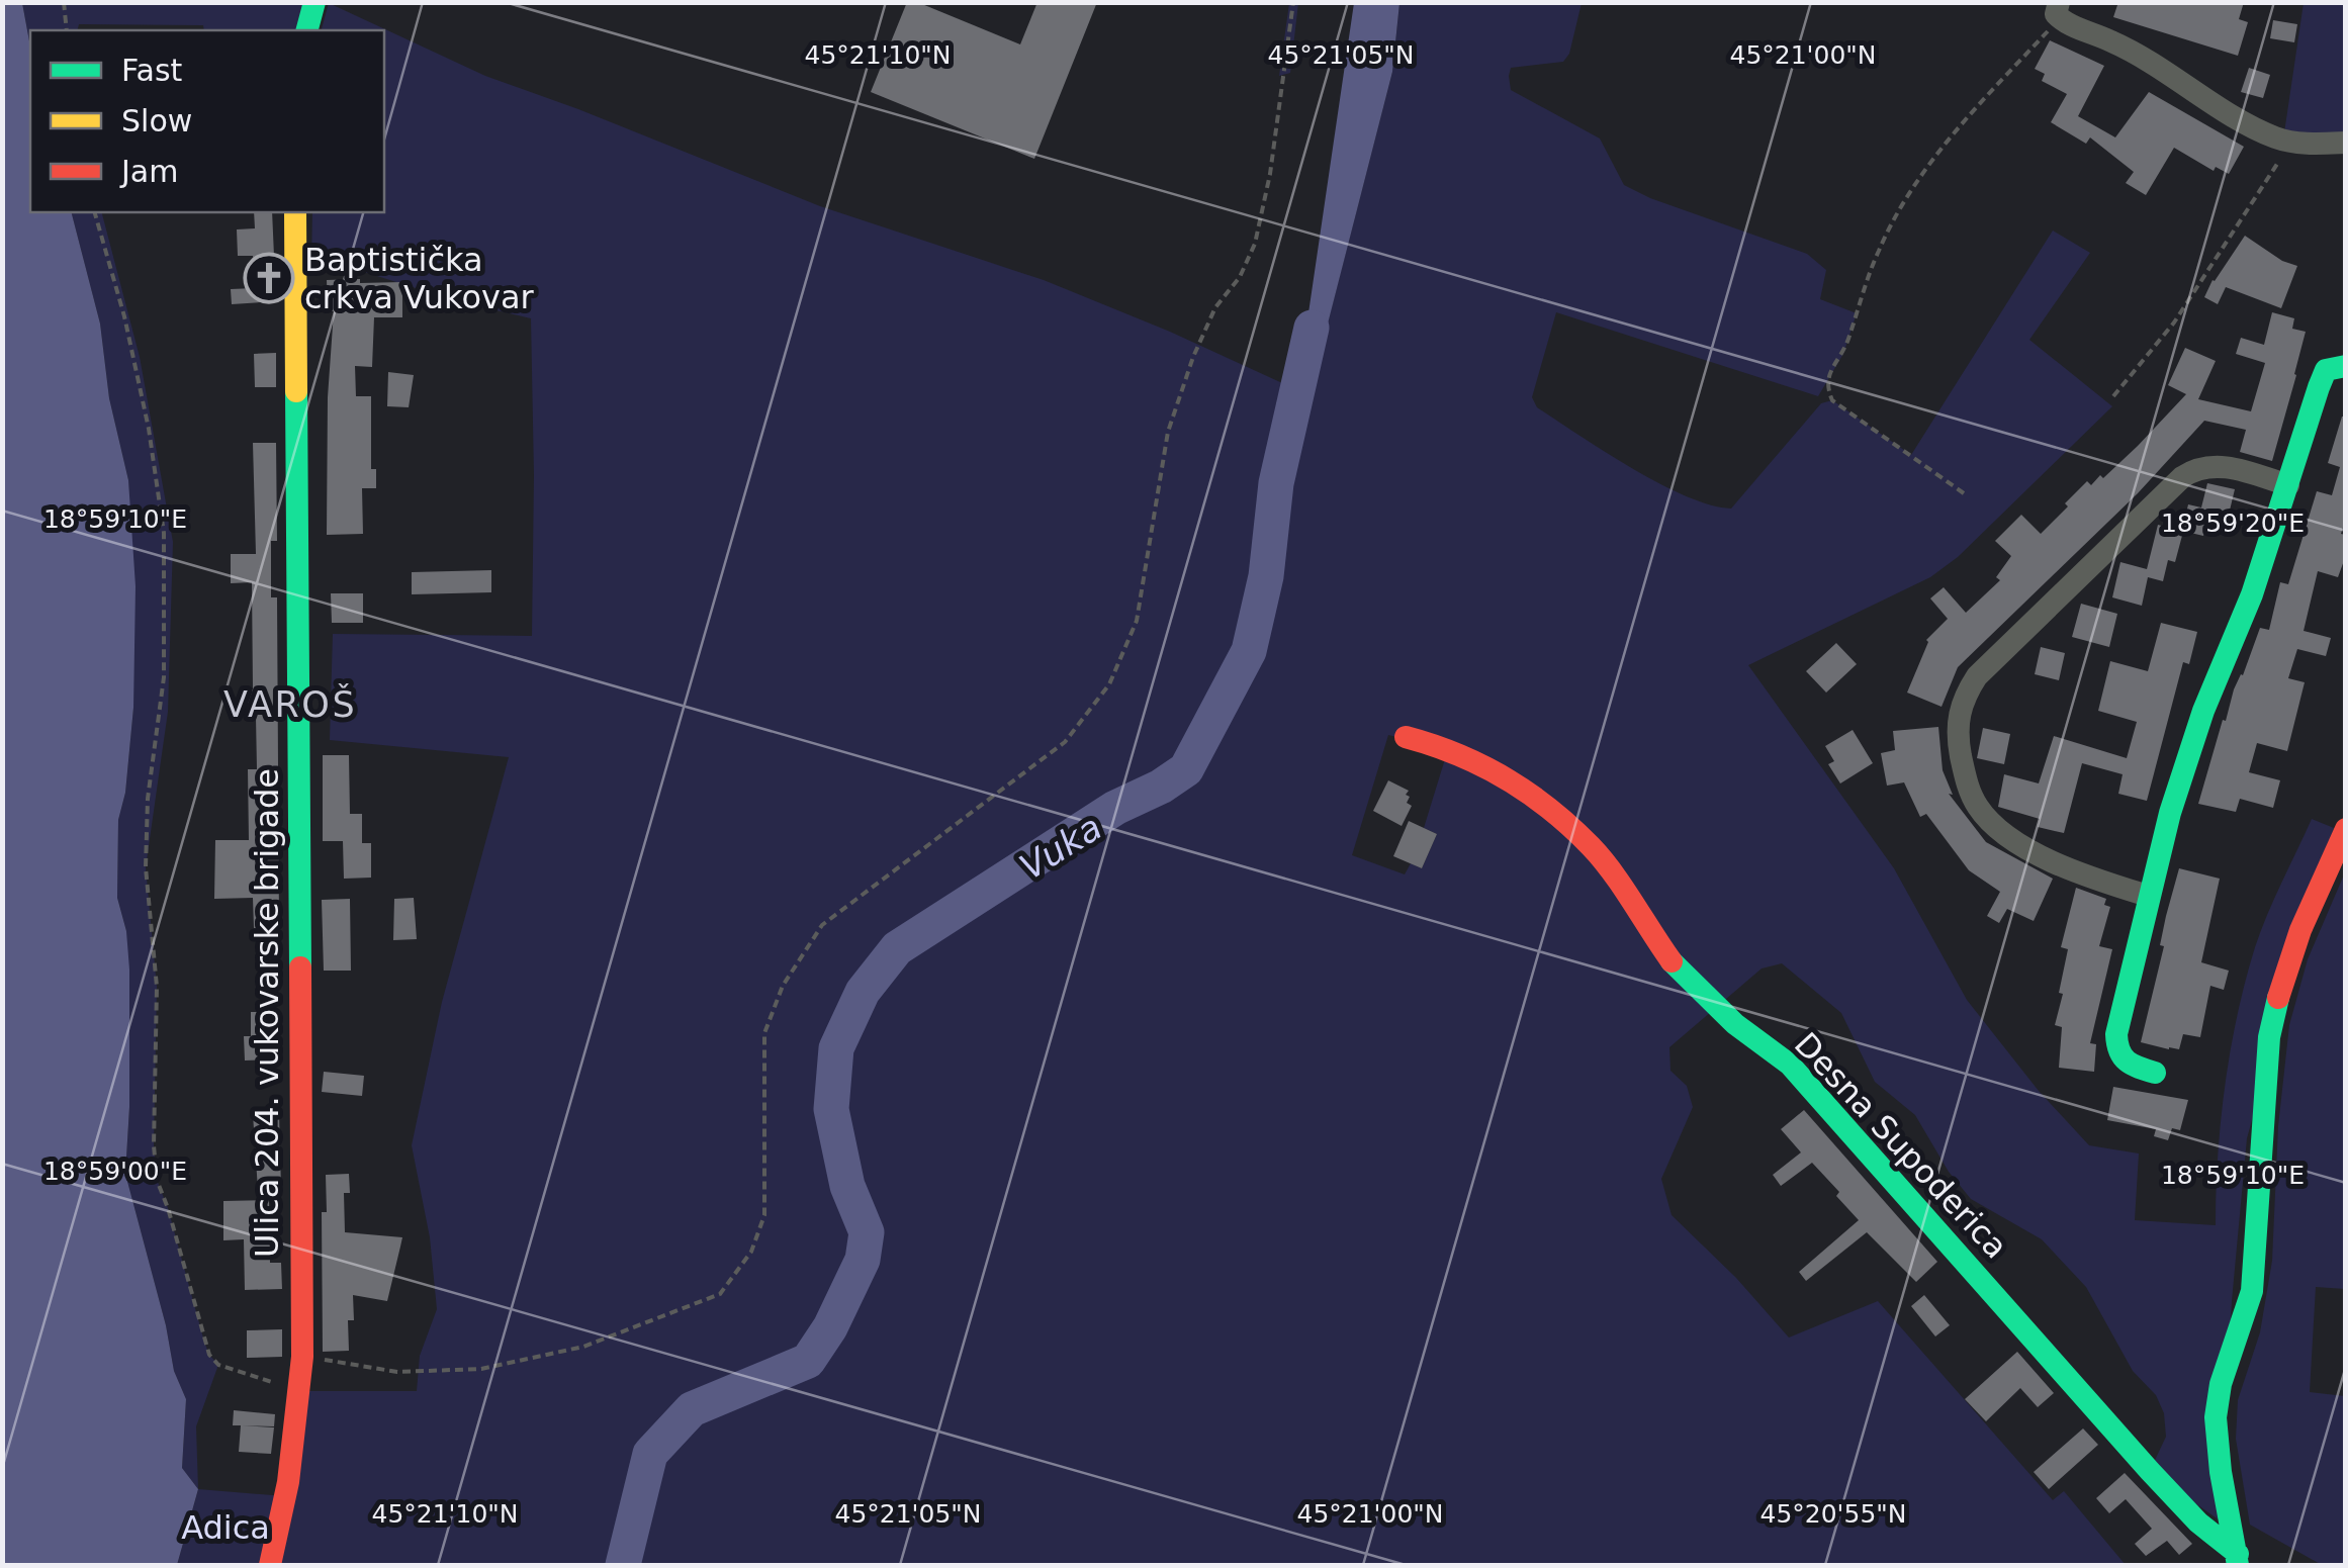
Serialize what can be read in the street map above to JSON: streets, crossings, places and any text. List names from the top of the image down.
{
  "streets": {
    "street": ["Ulica 204. vukovarske brigade", "Desna Supoderica"]
  },
  "districts": ["VAROŠ"],
  "water": ["Vuka"],
  "parks": ["Adica"],
  "places": {
    "church": ["Baptistička crkva Vukovar"]
  },
  "legend": ["Fast", "Slow", "Jam"],
  "coordinates": [
    "45°21'10\"N",
    "45°21'05\"N",
    "45°21'00\"N",
    "18°59'10\"E",
    "18°59'20\"E",
    "18°59'00\"E",
    "45°20'55\"N"
  ]
}
